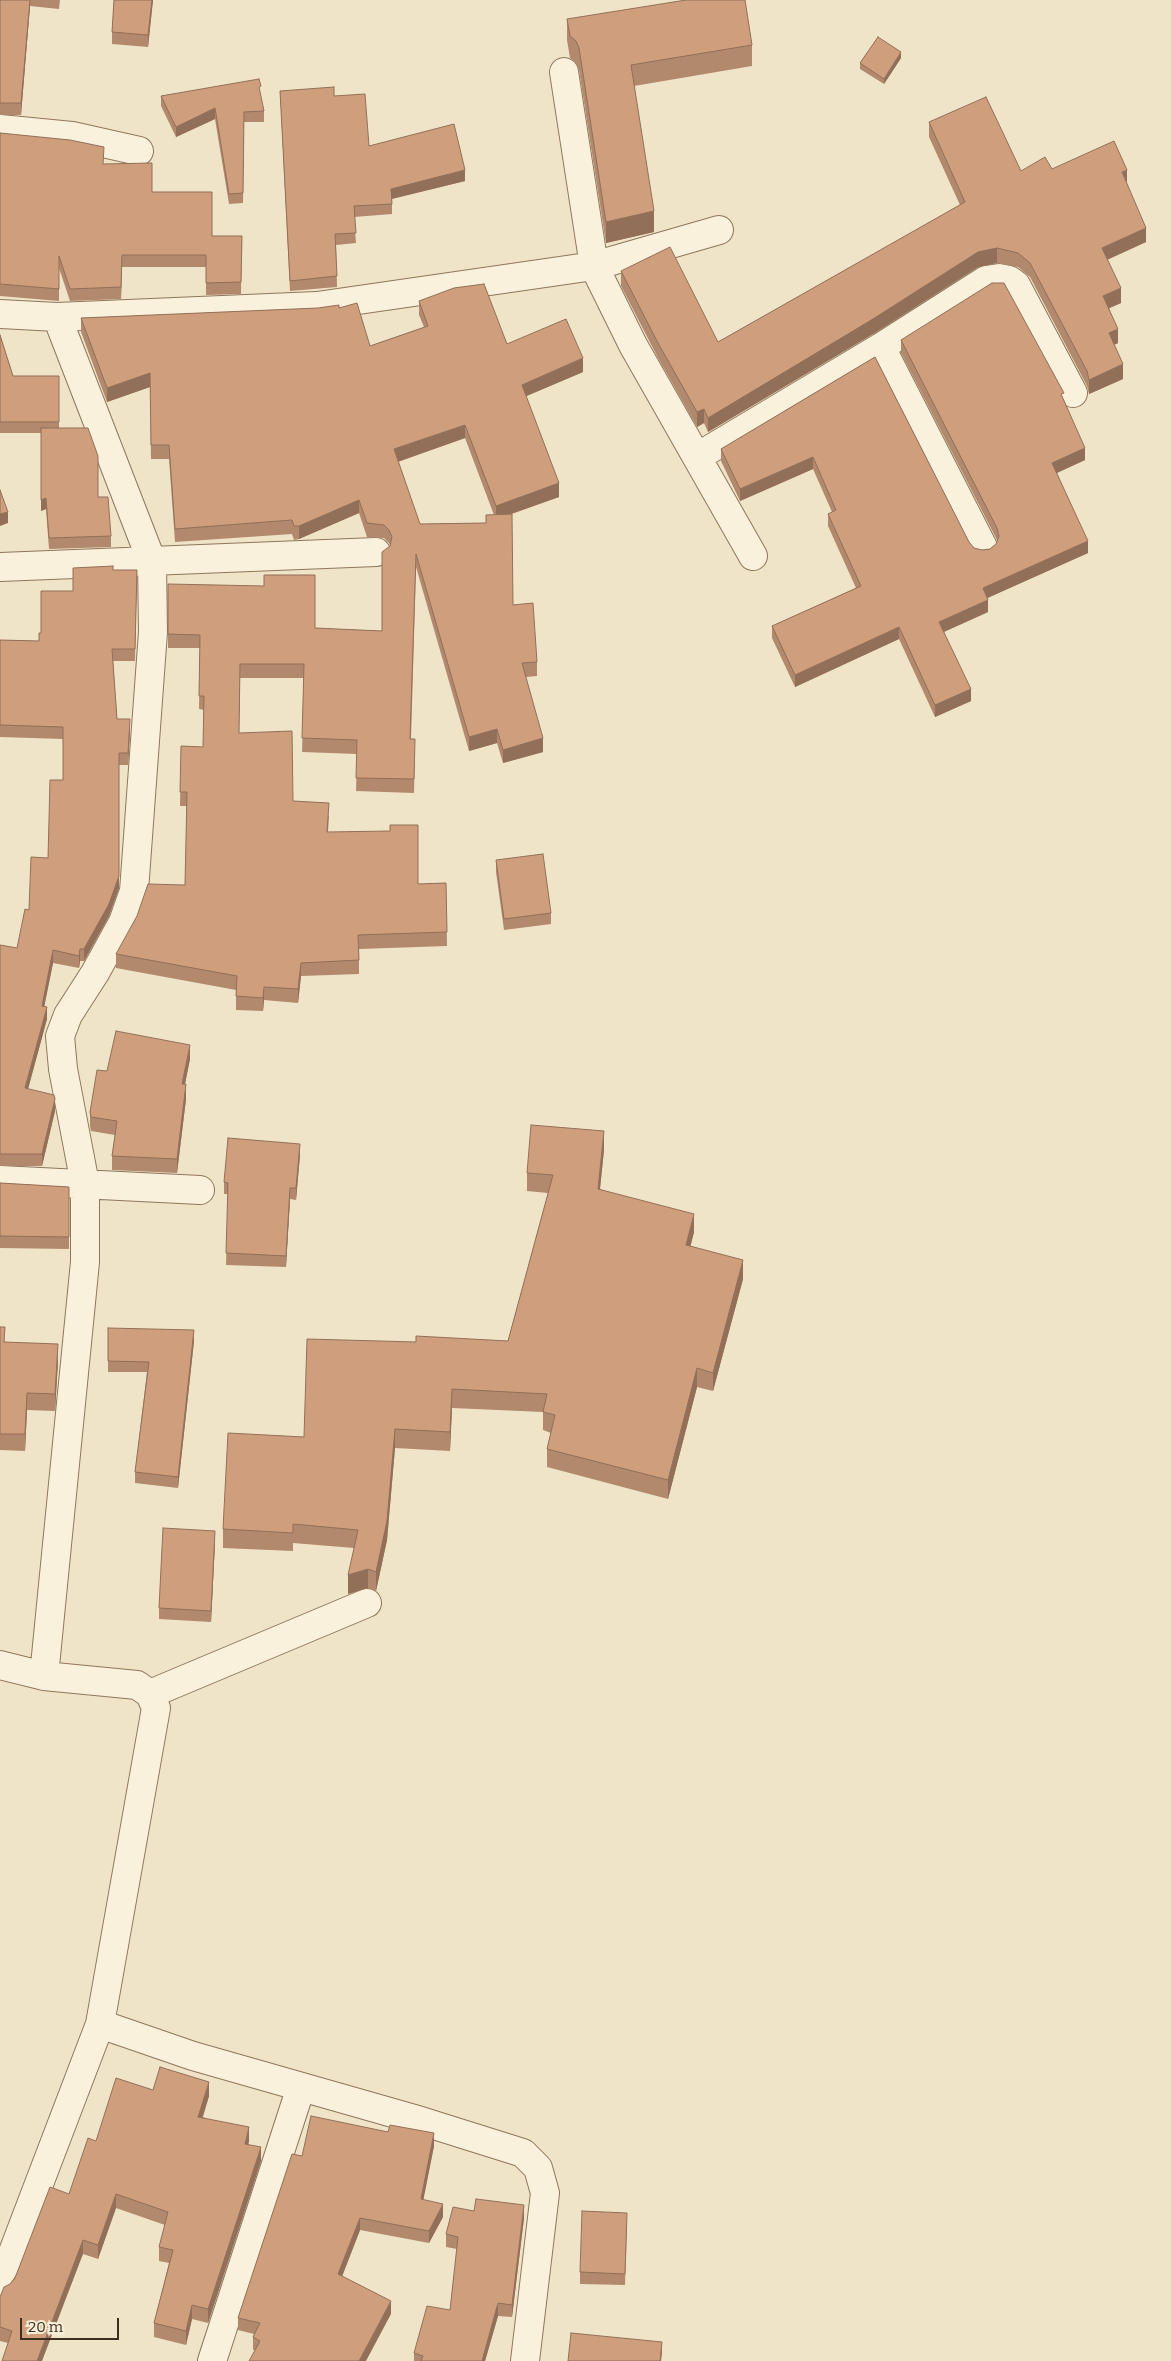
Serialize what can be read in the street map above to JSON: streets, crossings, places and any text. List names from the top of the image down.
{
  "scale_bar": "20 m"
}
